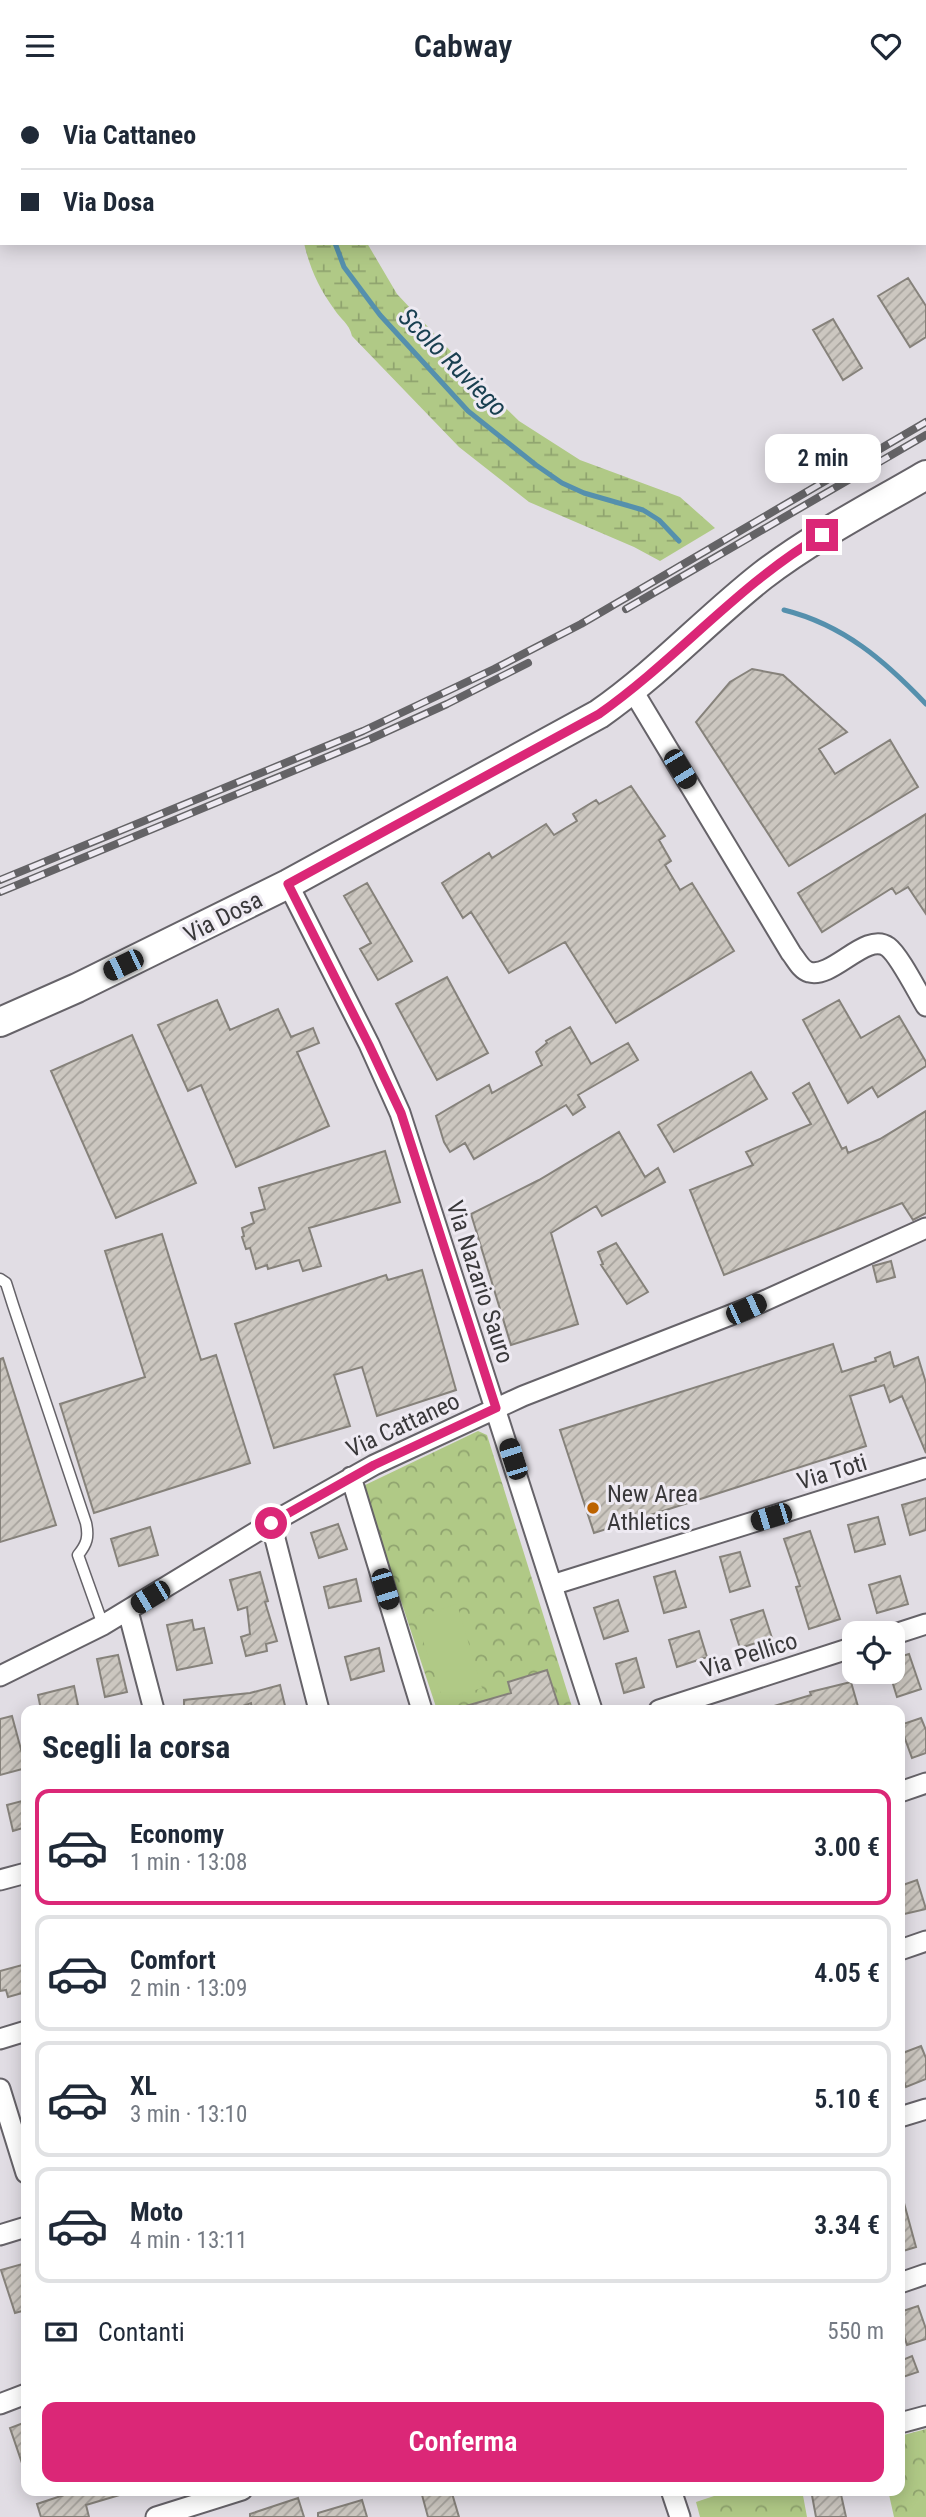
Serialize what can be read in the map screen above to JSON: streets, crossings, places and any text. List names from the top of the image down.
{
  "streets": {
    "street": [
      "Via Dosa",
      "Via Nazario Sauro",
      "Via Cattaneo",
      "Via Toti",
      "Via Pellico"
    ]
  },
  "crossings": [
    ["Via Dosa", "Via Nazario Sauro"],
    ["Via Nazario Sauro", "Via Cattaneo"],
    ["Via Nazario Sauro", "Via Toti"]
  ],
  "water": ["Scolo Ruviego"],
  "places": ["New Area Athletics"],
  "page": {
    "header": "Cabway",
    "banner": ["Via Cattaneo", "Via Dosa"],
    "bubble": "2 min",
    "heading": "Scegli la corsa",
    "list": [
      {
        "name": "Economy",
        "note": "1 min · 13:08",
        "value": "3.00 €"
      },
      {
        "name": "Comfort",
        "note": "2 min · 13:09",
        "value": "4.05 €"
      },
      {
        "name": "XL",
        "note": "3 min · 13:10",
        "value": "5.10 €"
      },
      {
        "name": "Moto",
        "note": "4 min · 13:11",
        "value": "3.34 €"
      }
    ],
    "pay": ["Contanti", "550 m"],
    "buttons": "Conferma"
  }
}
